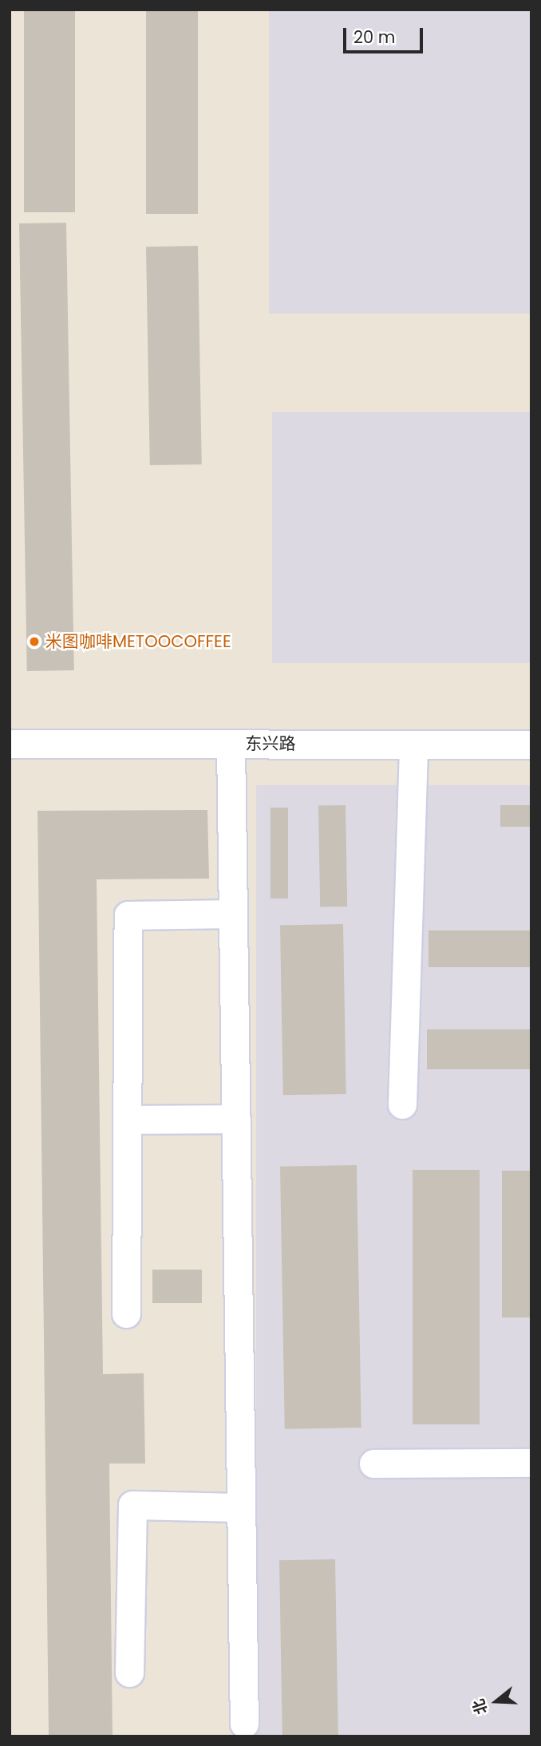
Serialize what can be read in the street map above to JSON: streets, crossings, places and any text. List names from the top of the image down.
{
  "streets": {
    "street": ["东兴路"]
  },
  "places": ["米图咖啡METOOCOFFEE"],
  "scale_bar": "20 m",
  "north": "left"
}
